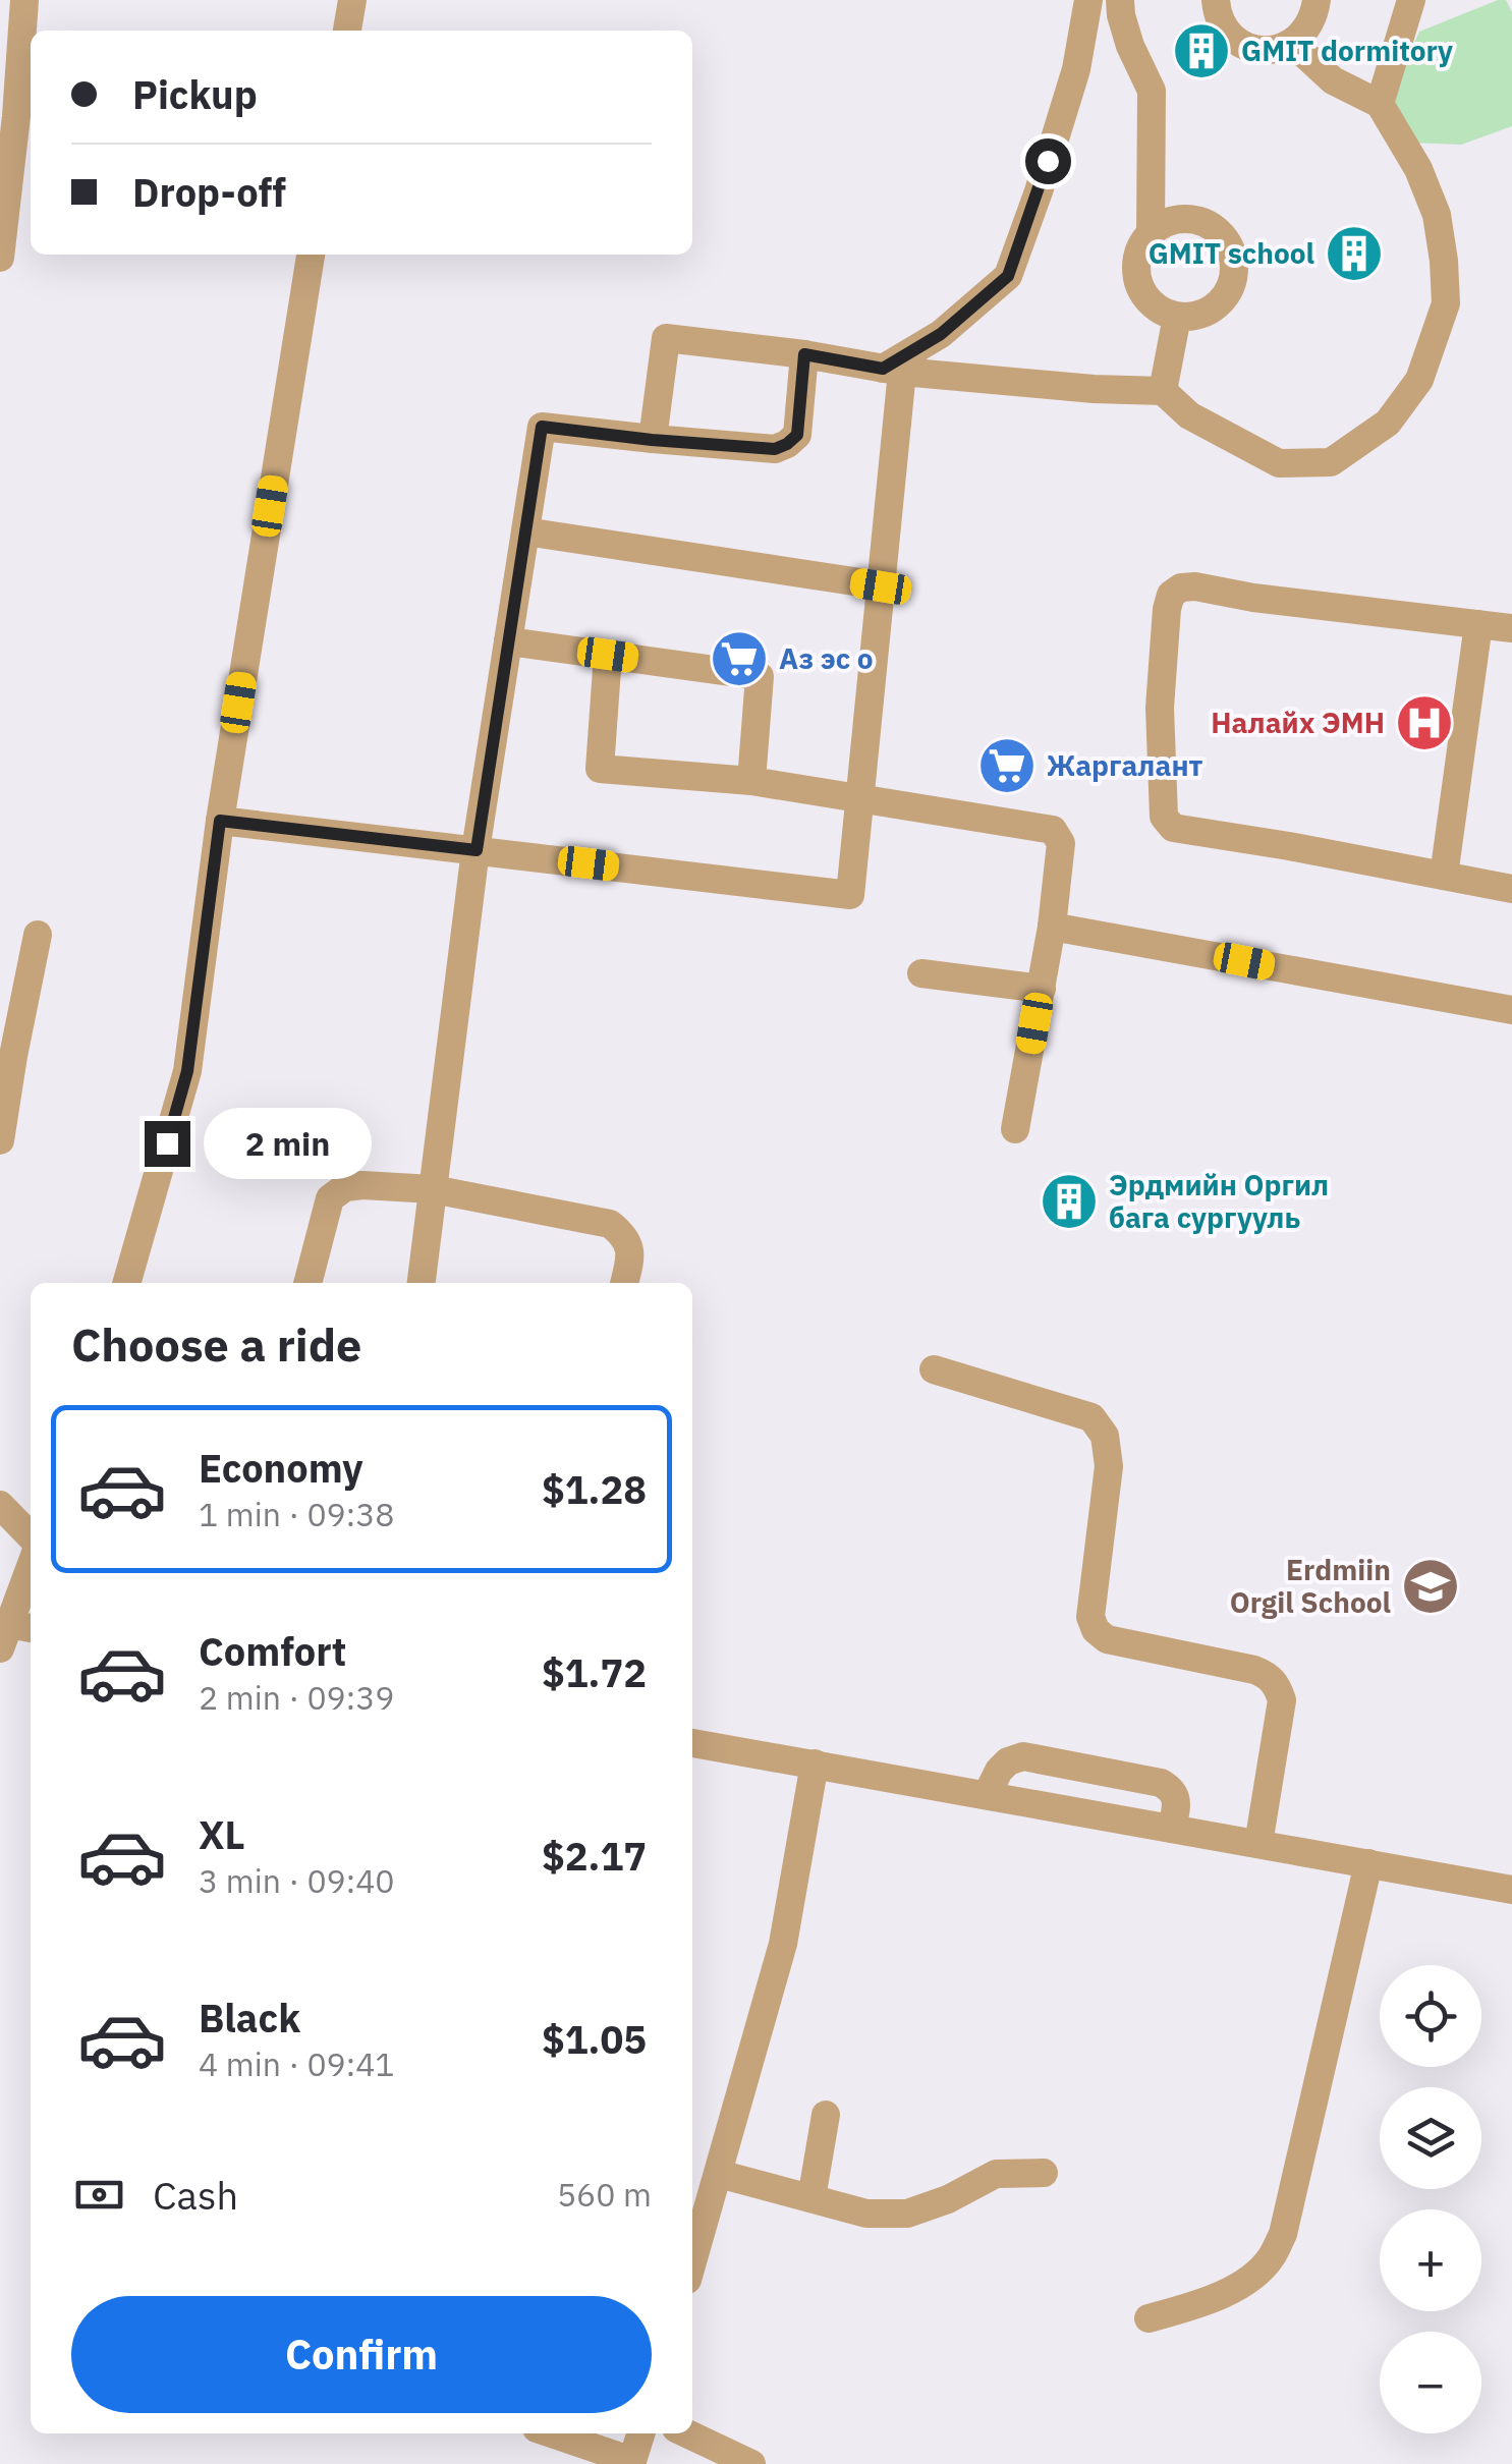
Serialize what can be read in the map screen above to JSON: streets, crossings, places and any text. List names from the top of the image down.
{
  "places": {
    "building": ["GMIT dormitory", "GMIT school", "Эрдмийн Оргил бага сургууль"],
    "supermarket": ["Аз эс о", "Жаргалант"],
    "hospital": ["Налайх ЭМН"],
    "school or university": ["Erdmiin Orgil School"]
  },
  "page": {
    "banner": ["Pickup", "Drop-off"],
    "bubble": "2 min",
    "heading": "Choose a ride",
    "list": [
      {
        "name": "Economy",
        "note": "1 min · 09:38",
        "value": "$1.28"
      },
      {
        "name": "Comfort",
        "note": "2 min · 09:39",
        "value": "$1.72"
      },
      {
        "name": "XL",
        "note": "3 min · 09:40",
        "value": "$2.17"
      },
      {
        "name": "Black",
        "note": "4 min · 09:41",
        "value": "$1.05"
      }
    ],
    "map_buttons": ["+", "−"],
    "pay": ["Cash", "560 m"],
    "buttons": "Confirm"
  }
}
